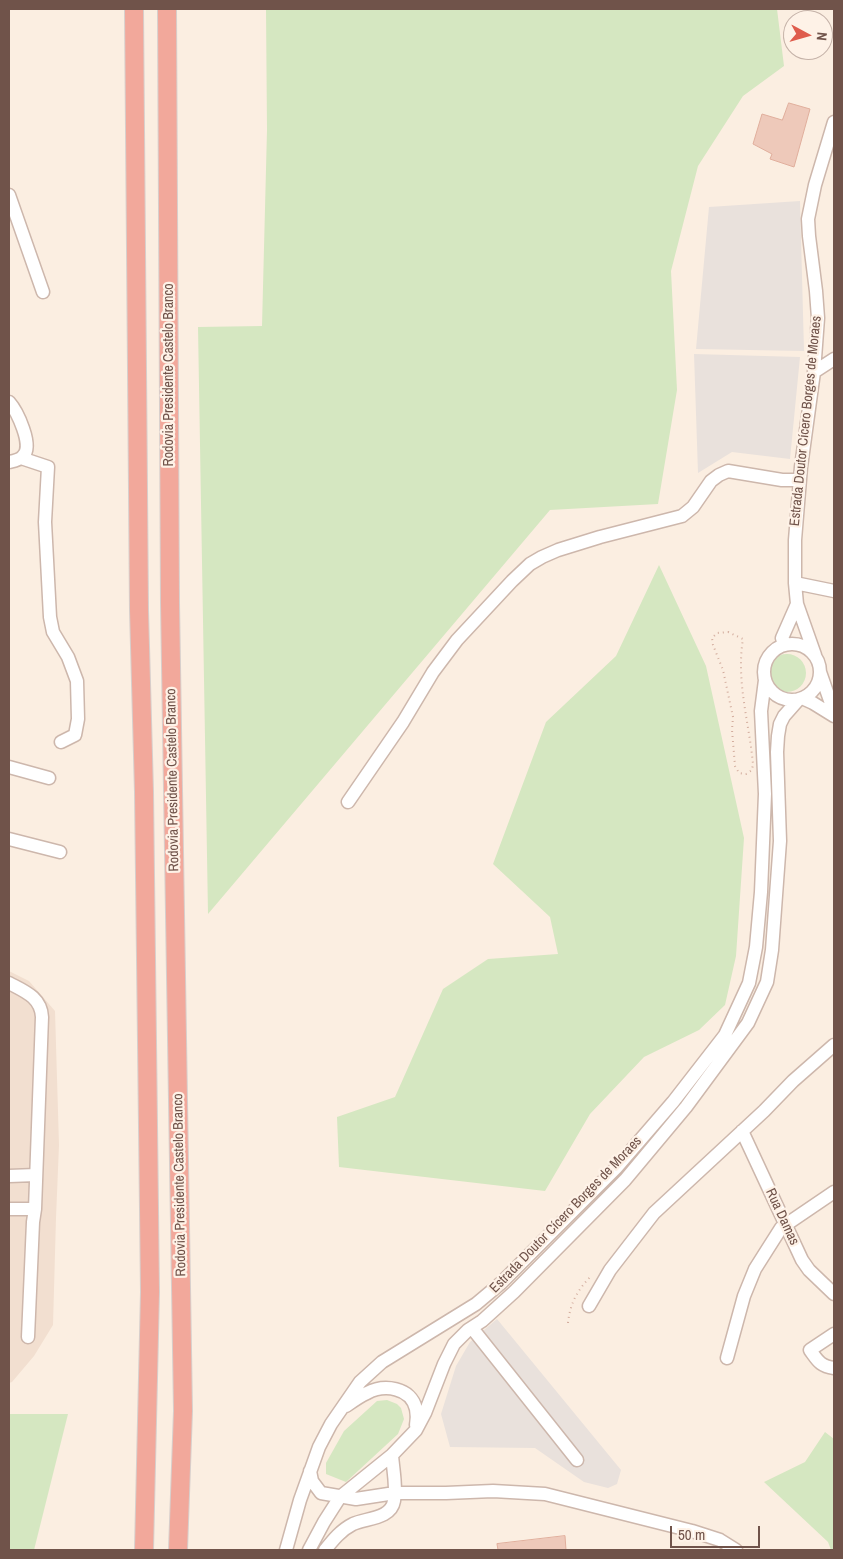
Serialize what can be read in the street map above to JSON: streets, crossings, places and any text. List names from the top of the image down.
{
  "streets": {
    "highway": ["Rodovia Presidente Castelo Branco"],
    "street": ["Estrada Doutor Cícero Borges de Moraes", "Rua Damas"]
  },
  "scale_bar": "50 m",
  "north": "right"
}
